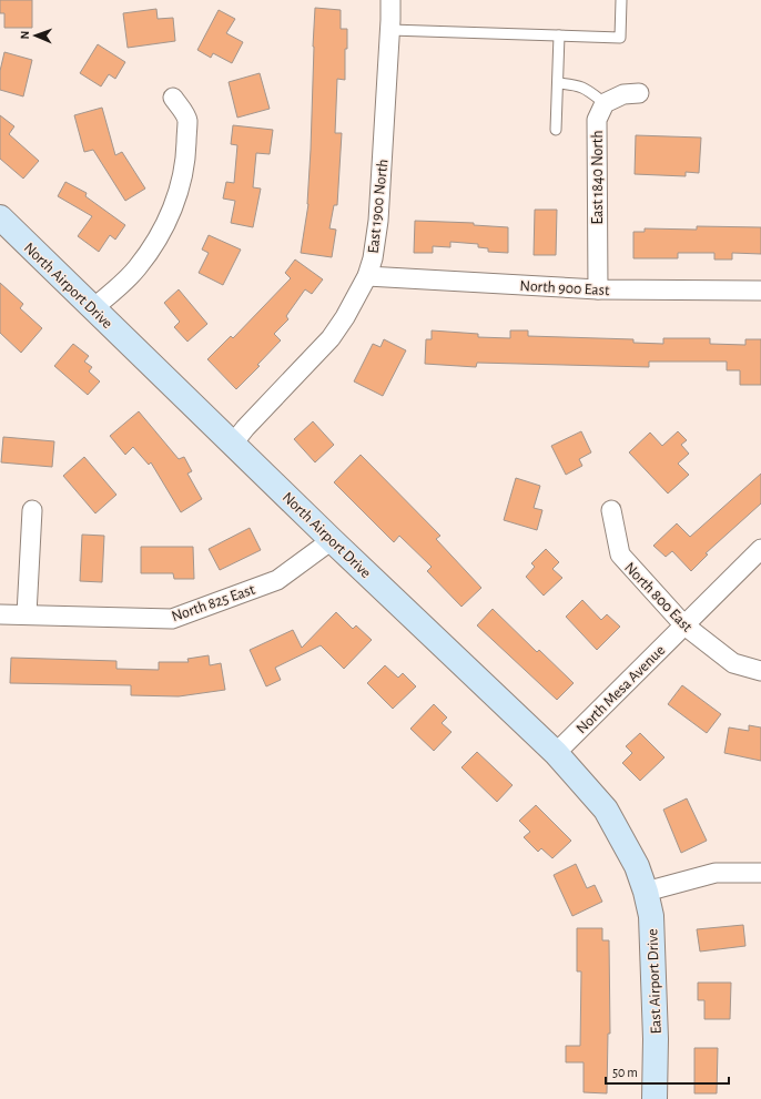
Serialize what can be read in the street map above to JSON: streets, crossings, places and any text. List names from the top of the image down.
{
  "streets": {
    "street": [
      "East 1840 North",
      "East 1900 North",
      "North Airport Drive",
      "North 900 East",
      "North 800 East",
      "North 825 East",
      "North Mesa Avenue",
      "East Airport Drive"
    ]
  },
  "crossings": [
    ["East 1840 North", "North 900 East"],
    ["East 1900 North", "North Airport Drive"],
    ["East 1900 North", "North 900 East"],
    ["North Airport Drive", "North 825 East"],
    ["North Airport Drive", "North Mesa Avenue"],
    ["North Airport Drive", "East Airport Drive"],
    ["North 800 East", "North Mesa Avenue"]
  ],
  "scale_bar": "50 m",
  "north": "left"
}
